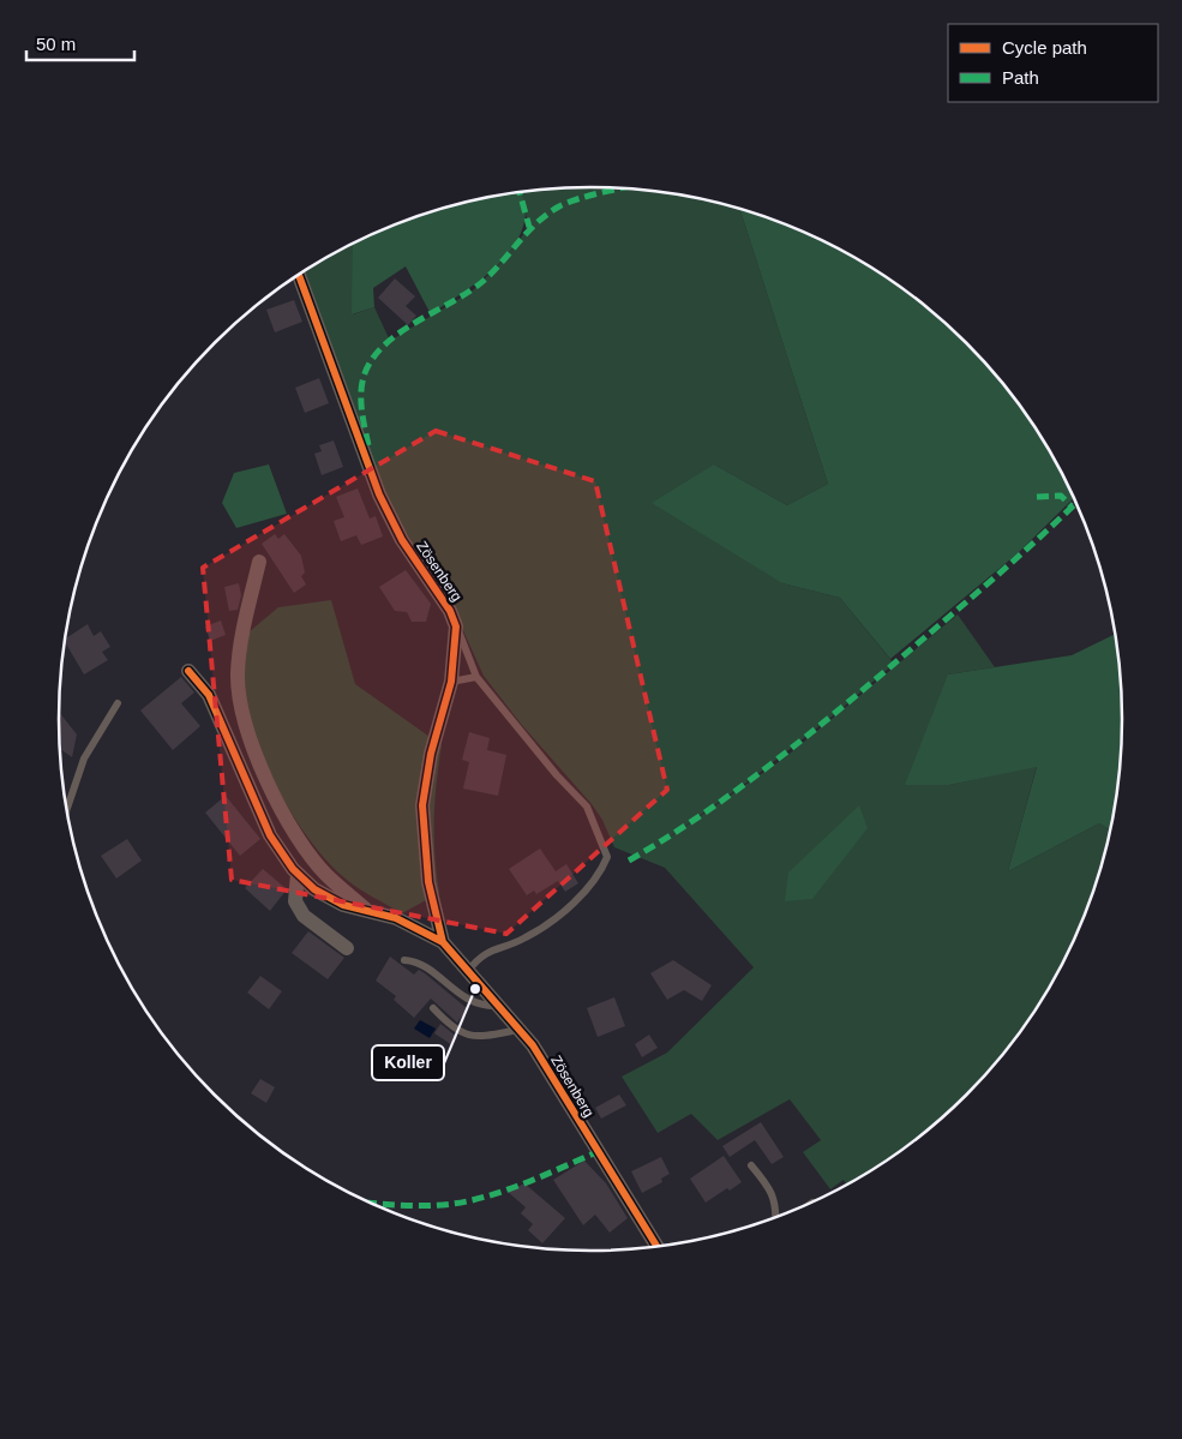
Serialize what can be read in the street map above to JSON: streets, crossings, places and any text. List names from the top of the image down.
{
  "streets": {
    "street": ["Zösenberg"]
  },
  "places": ["Koller"],
  "legend": ["Cycle path", "Path"],
  "scale_bar": "50 m"
}
